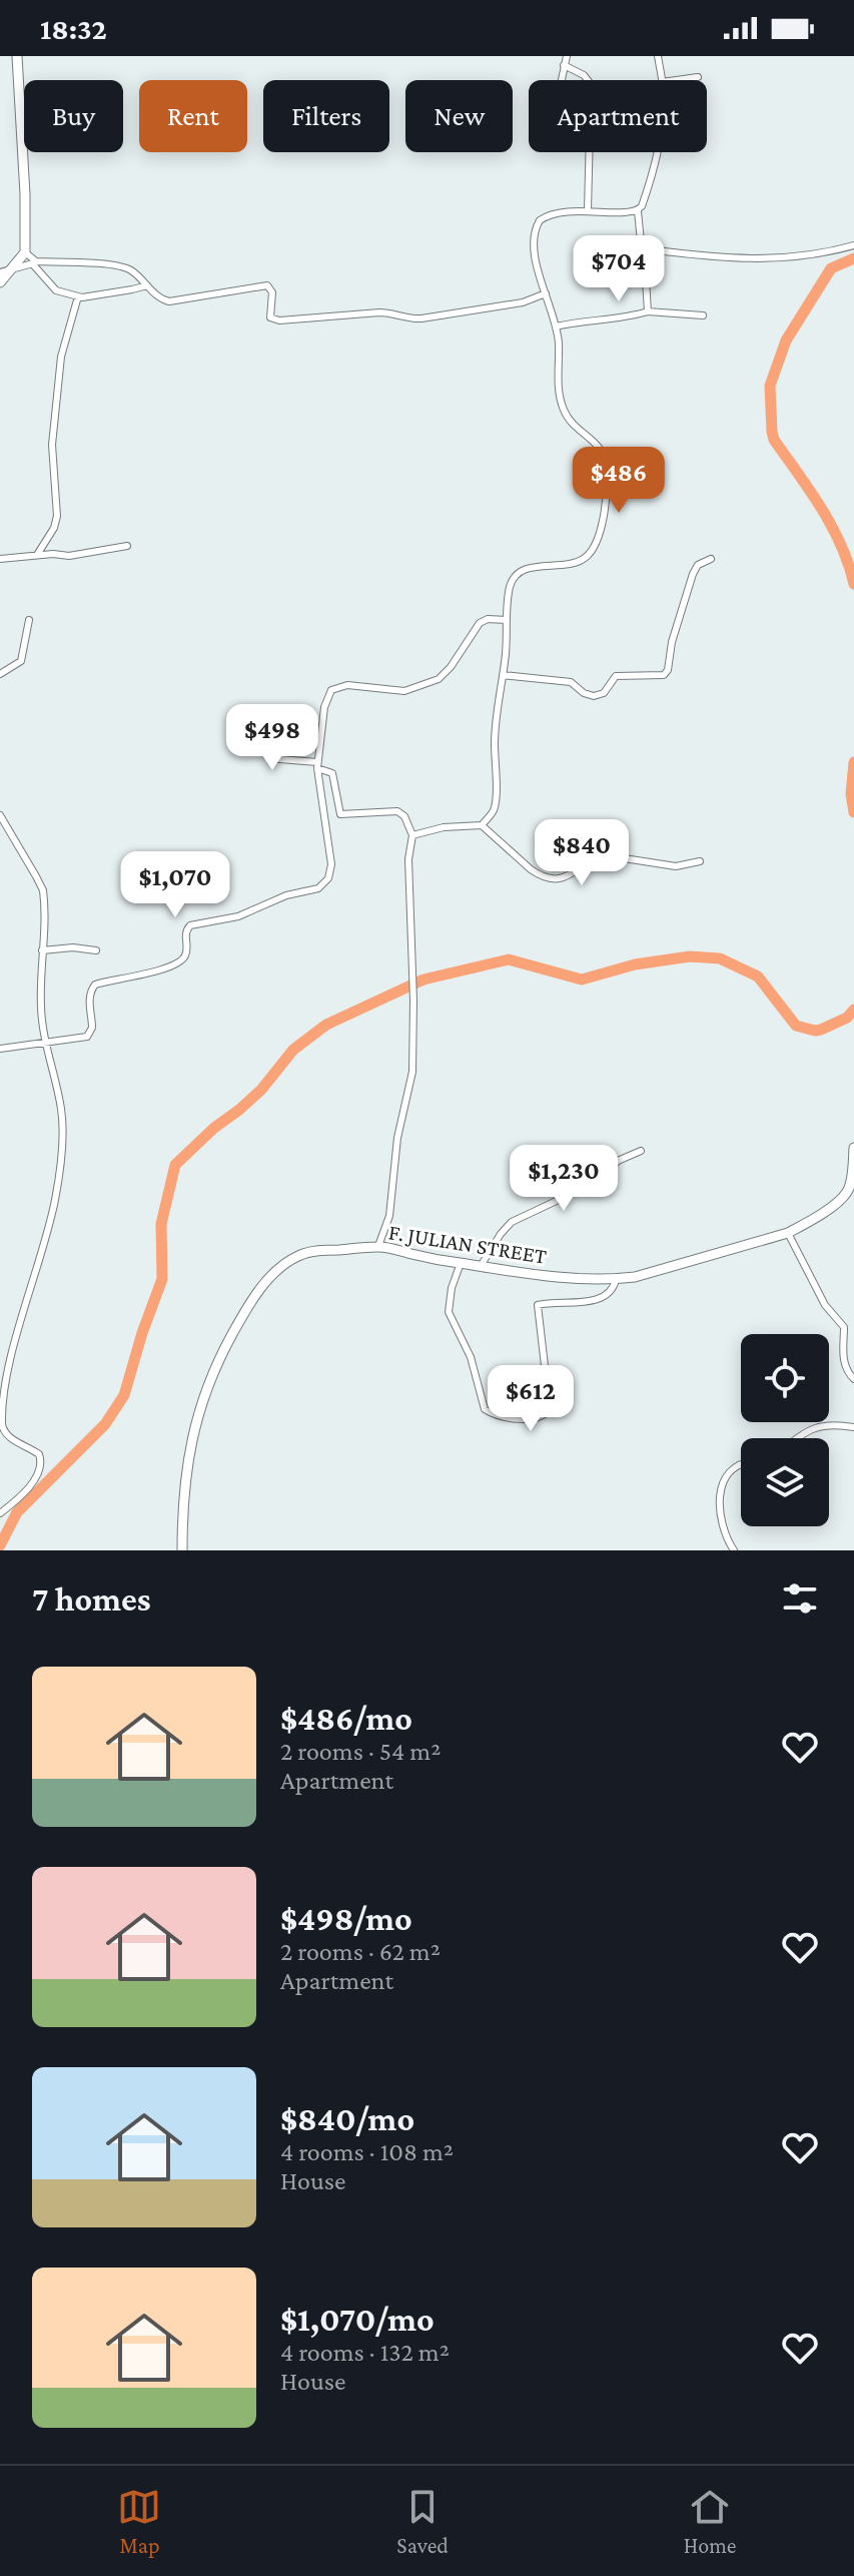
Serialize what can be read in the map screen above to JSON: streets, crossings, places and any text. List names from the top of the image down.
{
  "streets": {
    "street": ["F. JULIAN STREET"]
  },
  "page": {
    "status": "18:32",
    "chip": [
      "Buy",
      "Rent",
      "Filters",
      "New",
      "Apartment"
    ],
    "price": [
      "$704",
      "$486",
      "$498",
      "$840",
      "$1,070",
      "$1,230",
      "$612"
    ],
    "heading": "7 homes",
    "list": [
      {
        "name": "$486/mo",
        "note": "2 rooms · 54 m² · Apartment"
      },
      {
        "name": "$498/mo",
        "note": "2 rooms · 62 m² · Apartment"
      },
      {
        "name": "$840/mo",
        "note": "4 rooms · 108 m² · House"
      },
      {
        "name": "$1,070/mo",
        "note": "4 rooms · 132 m² · House"
      }
    ],
    "tabs": ["Map", "Saved", "Home"]
  }
}
